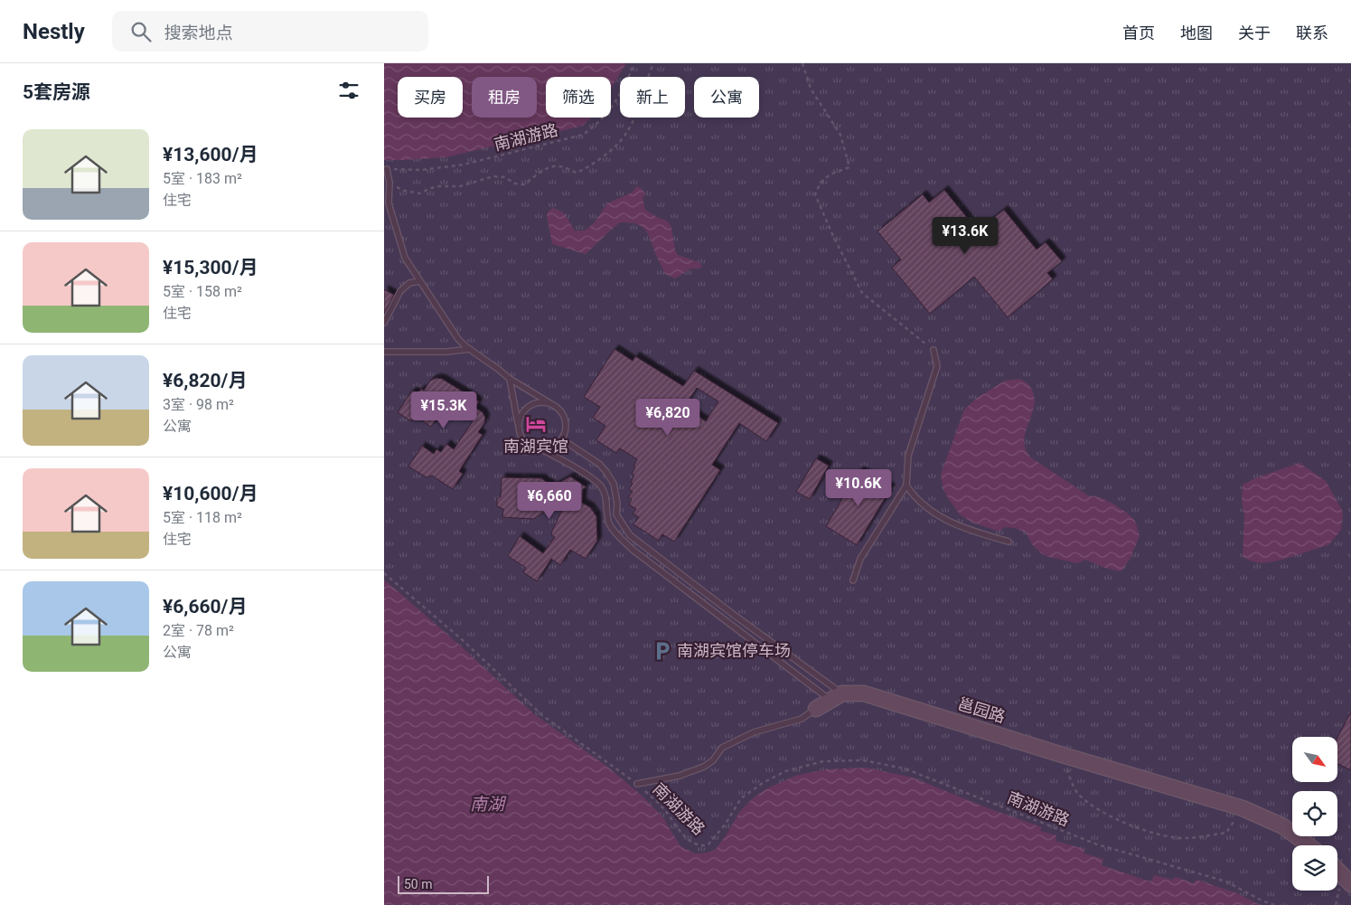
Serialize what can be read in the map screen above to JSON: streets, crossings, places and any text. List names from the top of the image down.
{
  "streets": {
    "street": ["邕园路"],
    "path": ["南湖游路"]
  },
  "water": ["南湖"],
  "places": {
    "hotel": ["南湖宾馆"],
    "parking": ["南湖宾馆停车场"]
  },
  "scale_bar": "50 m",
  "north": "bottom right",
  "page": {
    "header": "Nestly",
    "search": "搜索地点",
    "nav": [
      "首页",
      "地图",
      "关于",
      "联系"
    ],
    "heading": "5套房源",
    "chip": [
      "买房",
      "租房",
      "筛选",
      "新上",
      "公寓"
    ],
    "list": [
      {
        "name": "¥13,600/月",
        "note": "5室 · 183 m² · 住宅"
      },
      {
        "name": "¥15,300/月",
        "note": "5室 · 158 m² · 住宅"
      },
      {
        "name": "¥6,820/月",
        "note": "3室 · 98 m² · 公寓"
      },
      {
        "name": "¥10,600/月",
        "note": "5室 · 118 m² · 住宅"
      },
      {
        "name": "¥6,660/月",
        "note": "2室 · 78 m² · 公寓"
      }
    ],
    "price": [
      "¥13.6K",
      "¥15.3K",
      "¥6,820",
      "¥10.6K",
      "¥6,660"
    ],
    "scale": "50 m"
  }
}
